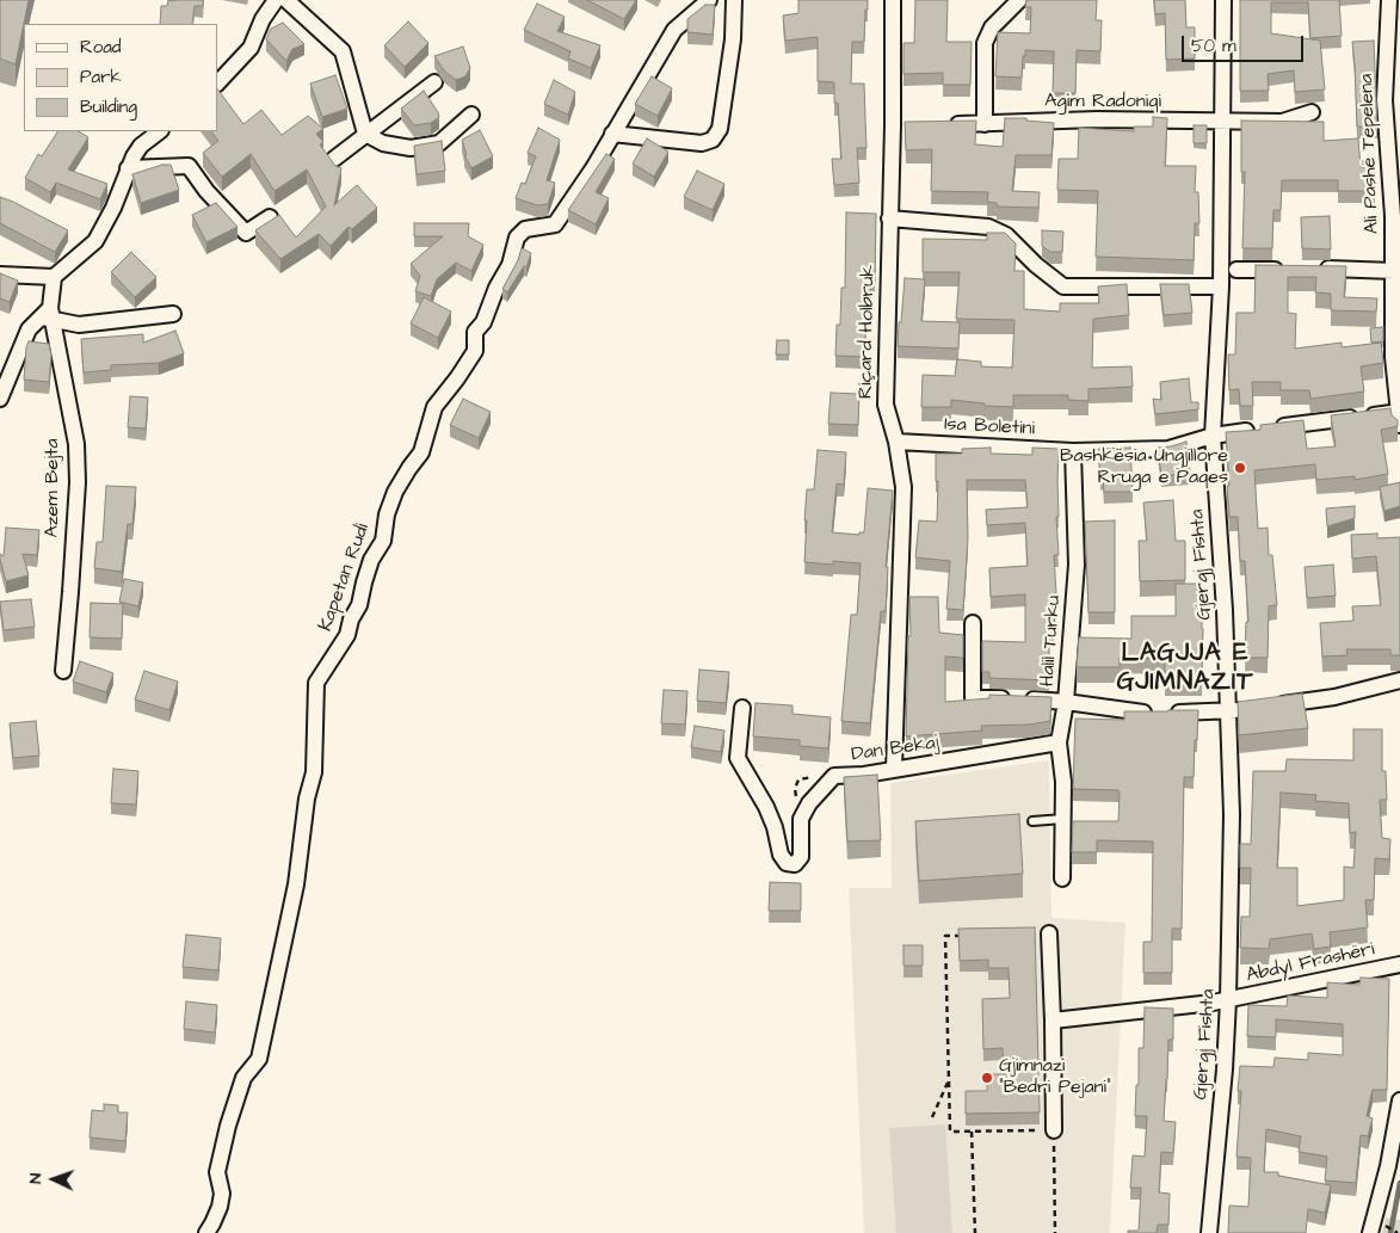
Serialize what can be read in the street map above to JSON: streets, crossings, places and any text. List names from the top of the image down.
{
  "streets": {
    "street": [
      "Agim Radoniqi",
      "Ali Pashë Tepelena",
      "Riçard Holbruk",
      "Isa Boletini",
      "Azem Bejta",
      "Gjergj Fishta",
      "Kapetan Rudi",
      "Halil Turku",
      "Dan Bekaj",
      "Abdyl Frashëri"
    ]
  },
  "crossings": [
    ["Agim Radoniqi", "Gjergj Fishta"],
    ["Ali Pashë Tepelena", "Isa Boletini"],
    ["Riçard Holbruk", "Isa Boletini"],
    ["Riçard Holbruk", "Dan Bekaj"],
    ["Isa Boletini", "Gjergj Fishta"],
    ["Isa Boletini", "Halil Turku"],
    ["Gjergj Fishta", "Abdyl Frashëri"]
  ],
  "districts": ["LAGJJA E GJIMNAZIT"],
  "places": ["Bashkësia Ungjillore Rruga e Paqes", "Gjimnazi \"Bedri Pejani\""],
  "legend": ["Road", "Park", "Building"],
  "scale_bar": "50 m",
  "north": "left"
}
